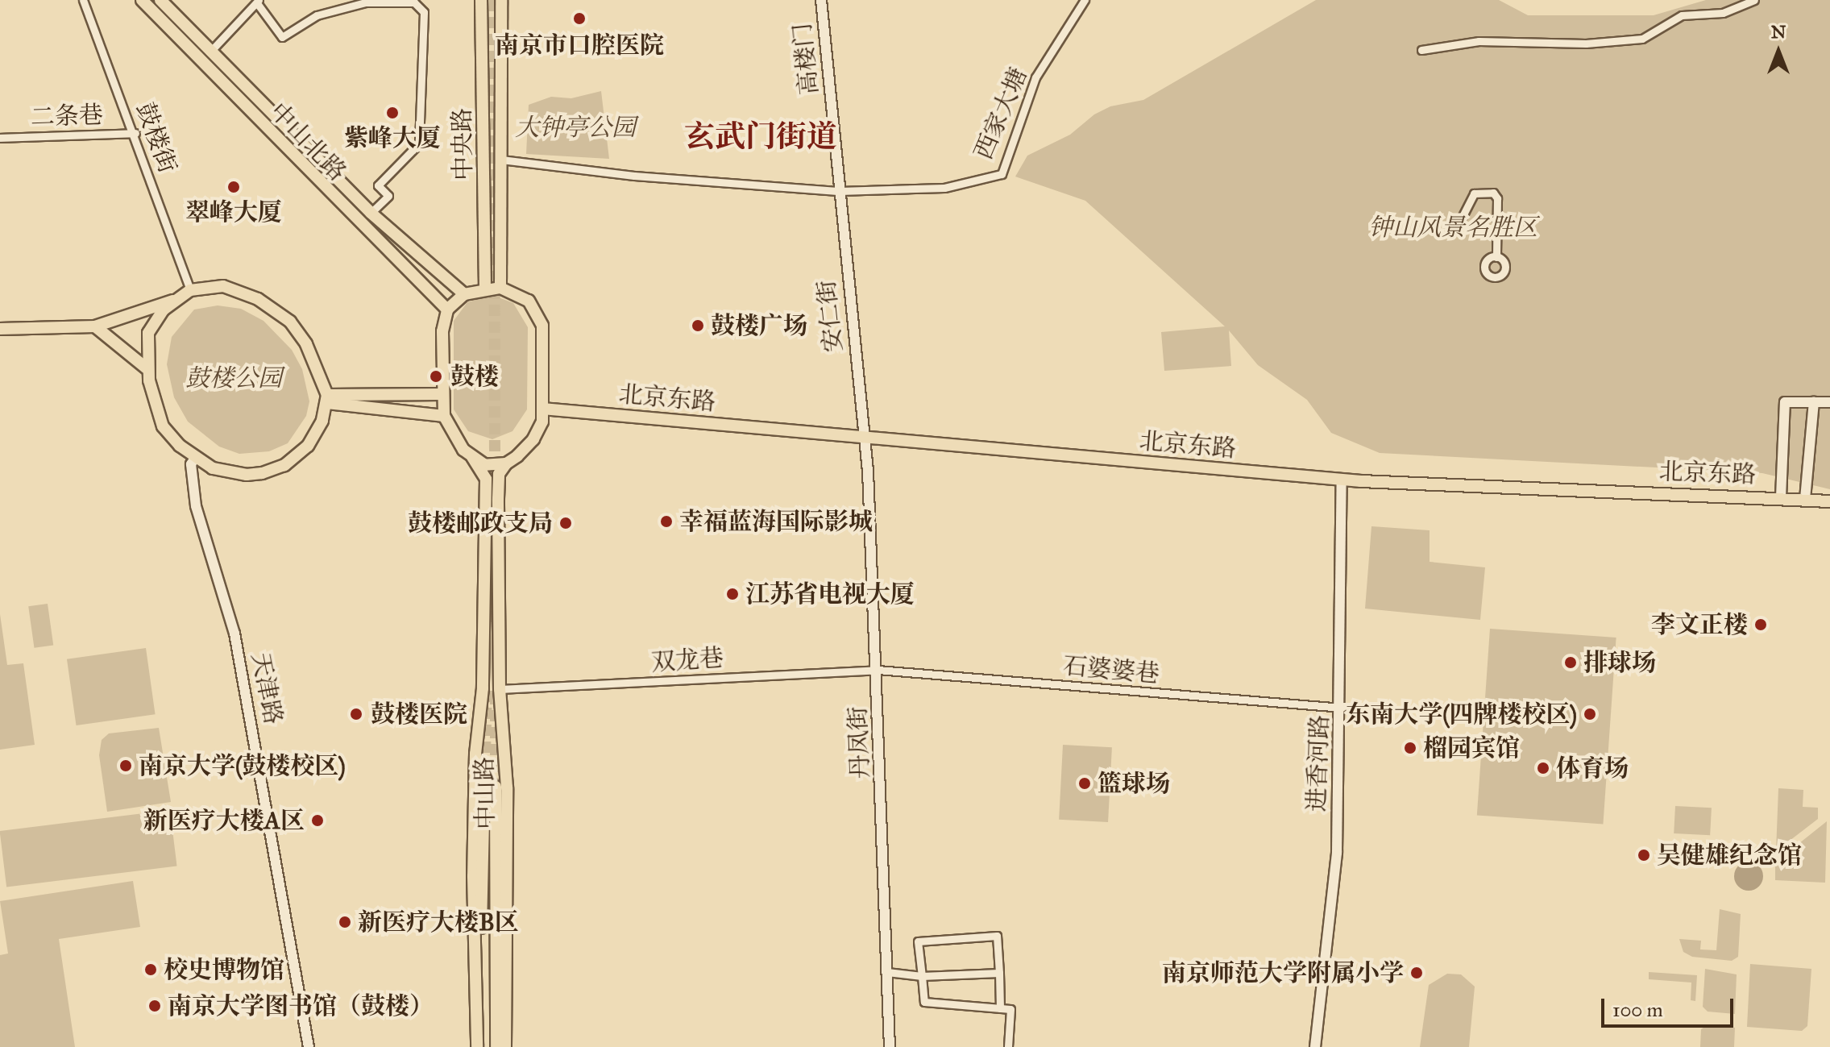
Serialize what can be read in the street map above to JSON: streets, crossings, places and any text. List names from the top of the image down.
{
  "streets": {
    "main road": [
      "中山北路",
      "中央路",
      "北京东路",
      "中山路"
    ],
    "street": [
      "高楼门",
      "西家大塘",
      "二条巷",
      "鼓楼街",
      "安仁街",
      "双龙巷",
      "石婆婆巷",
      "天津路",
      "丹凤街",
      "进香河路"
    ]
  },
  "crossings": [
    ["高楼门", "西家大塘"],
    ["高楼门", "安仁街"],
    ["西家大塘", "安仁街"],
    ["二条巷", "鼓楼街"],
    ["鼓楼街", "天津路"],
    ["中山北路", "中央路"],
    ["中山北路", "北京东路"],
    ["中山北路", "中山路"],
    ["中央路", "北京东路"],
    ["中央路", "中山路"],
    ["安仁街", "北京东路"],
    ["安仁街", "丹凤街"],
    ["北京东路", "丹凤街"],
    ["北京东路", "进香河路"],
    ["北京东路", "中山路"],
    ["双龙巷", "石婆婆巷"],
    ["双龙巷", "丹凤街"],
    ["双龙巷", "中山路"],
    ["石婆婆巷", "丹凤街"],
    ["石婆婆巷", "进香河路"]
  ],
  "districts": ["玄武门街道"],
  "parks": ["大钟亭公园", "钟山风景名胜区", "鼓楼公园"],
  "places": [
    "南京市口腔医院",
    "紫峰大厦",
    "翠峰大厦",
    "鼓楼广场",
    "鼓楼",
    "幸福蓝海国际影城",
    "鼓楼邮政支局",
    "江苏省电视大厦",
    "李文正楼",
    "排球场",
    "鼓楼医院",
    "东南大学(四牌楼校区)",
    "榴园宾馆",
    "南京大学(鼓楼校区)",
    "体育场",
    "篮球场",
    "新医疗大楼A区",
    "吴健雄纪念馆",
    "新医疗大楼B区",
    "校史博物馆",
    "南京师范大学附属小学",
    "南京大学图书馆（鼓楼）"
  ],
  "scale_bar": "100 m",
  "north": "top"
}
